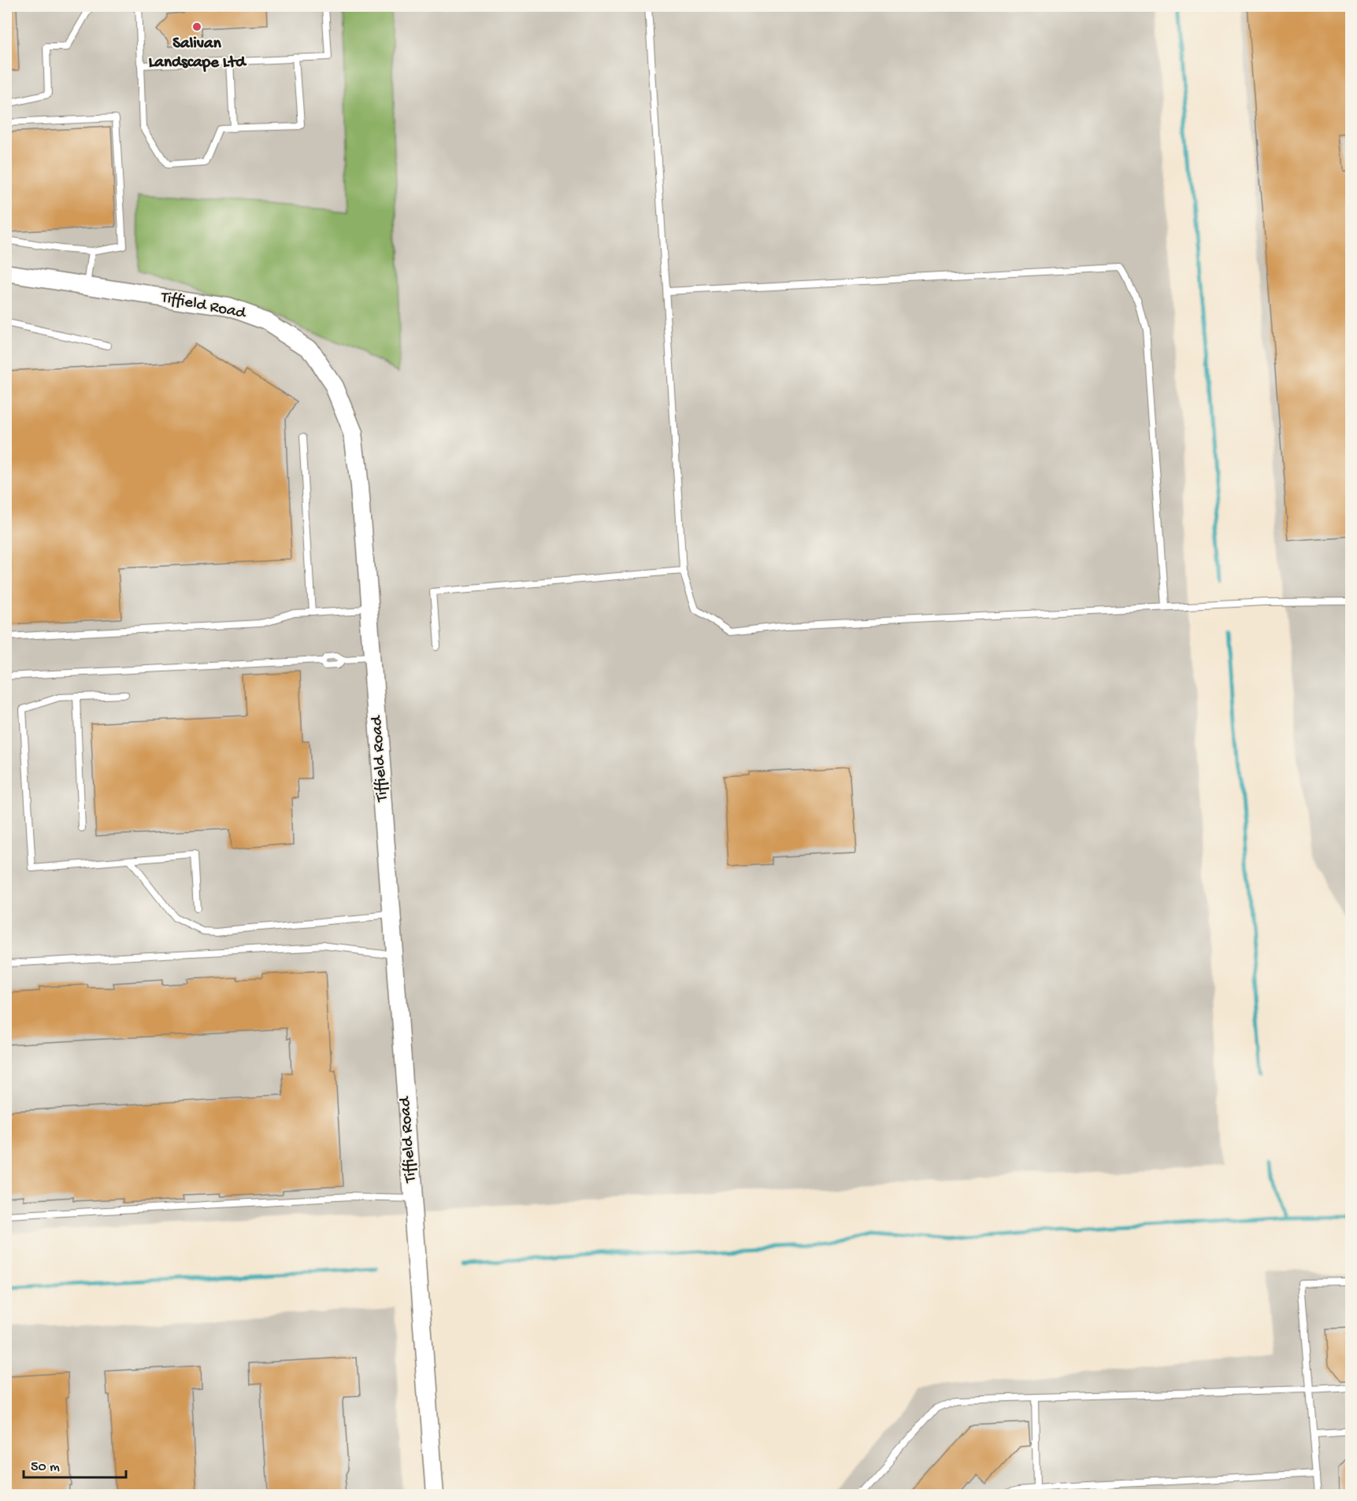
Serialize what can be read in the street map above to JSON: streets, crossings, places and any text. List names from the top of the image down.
{
  "streets": {
    "street": ["Tiffield Road"]
  },
  "places": ["Salivan Landscape Ltd"],
  "scale_bar": "50 m"
}
